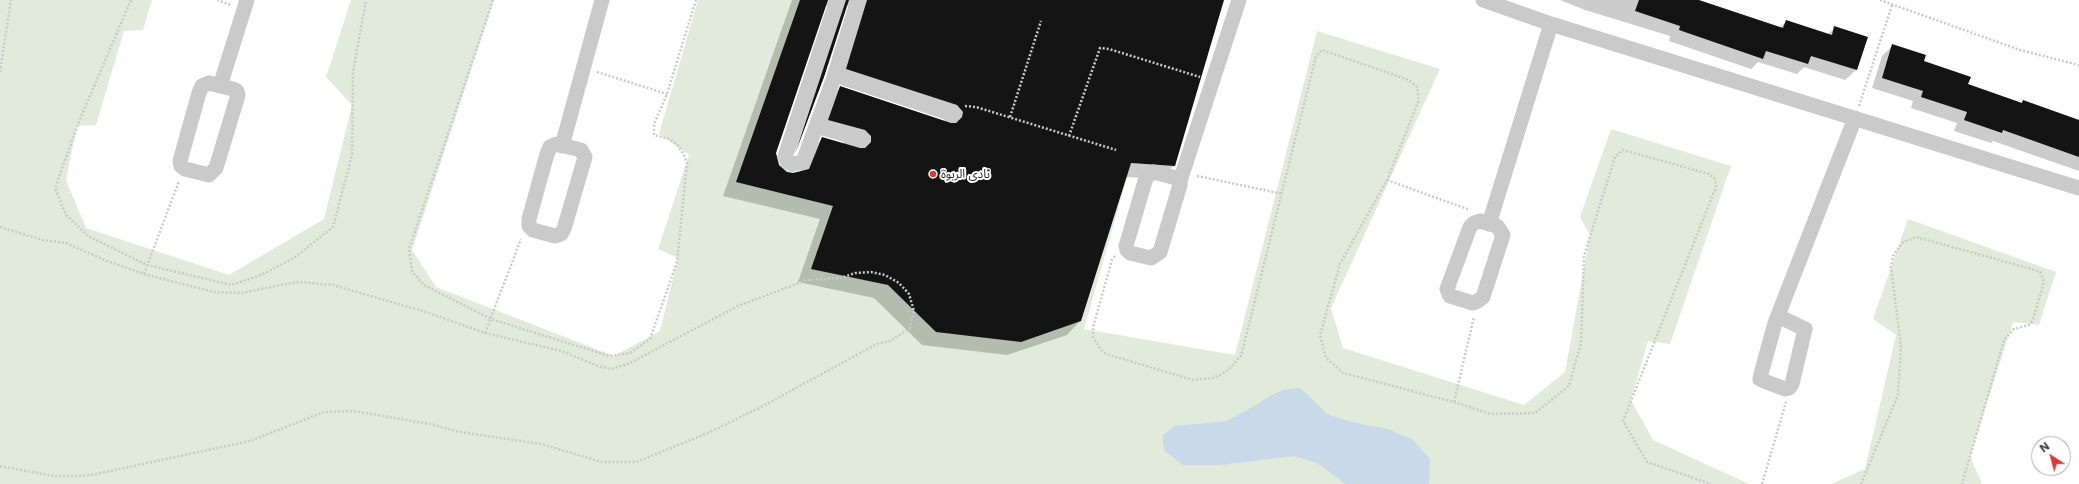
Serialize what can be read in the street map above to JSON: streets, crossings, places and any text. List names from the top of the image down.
{
  "places": ["نادى الربوة"],
  "north": "top left"
}
